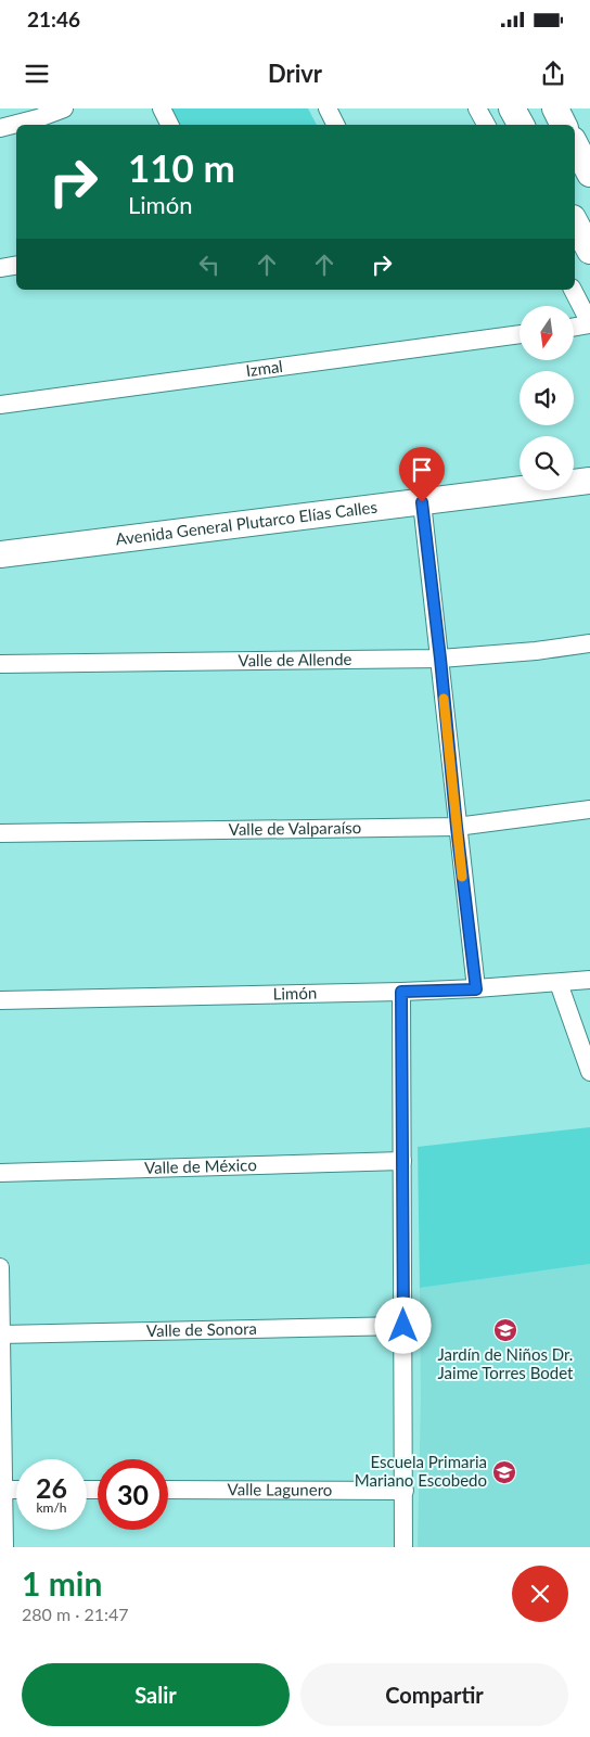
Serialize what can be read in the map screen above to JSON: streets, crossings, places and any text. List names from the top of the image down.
{
  "streets": {
    "street": [
      "Izmal",
      "Avenida General Plutarco Elías Calles",
      "Valle de Allende",
      "Valle de Valparaíso",
      "Limón",
      "Valle de México",
      "Valle de Sonora",
      "Valle Lagunero"
    ]
  },
  "places": {
    "school or university": ["Jardín de Niños Dr. Jaime Torres Bodet", "Escuela Primaria Mariano Escobedo"]
  },
  "north": "bottom",
  "page": {
    "status": "21:46",
    "header": "Drivr",
    "turn": ["110 m", "Limón"],
    "speed": "26 km/h",
    "limit": "30",
    "heading": ["1 min", "280 m · 21:47"],
    "buttons": ["Salir", "Compartir"]
  }
}
